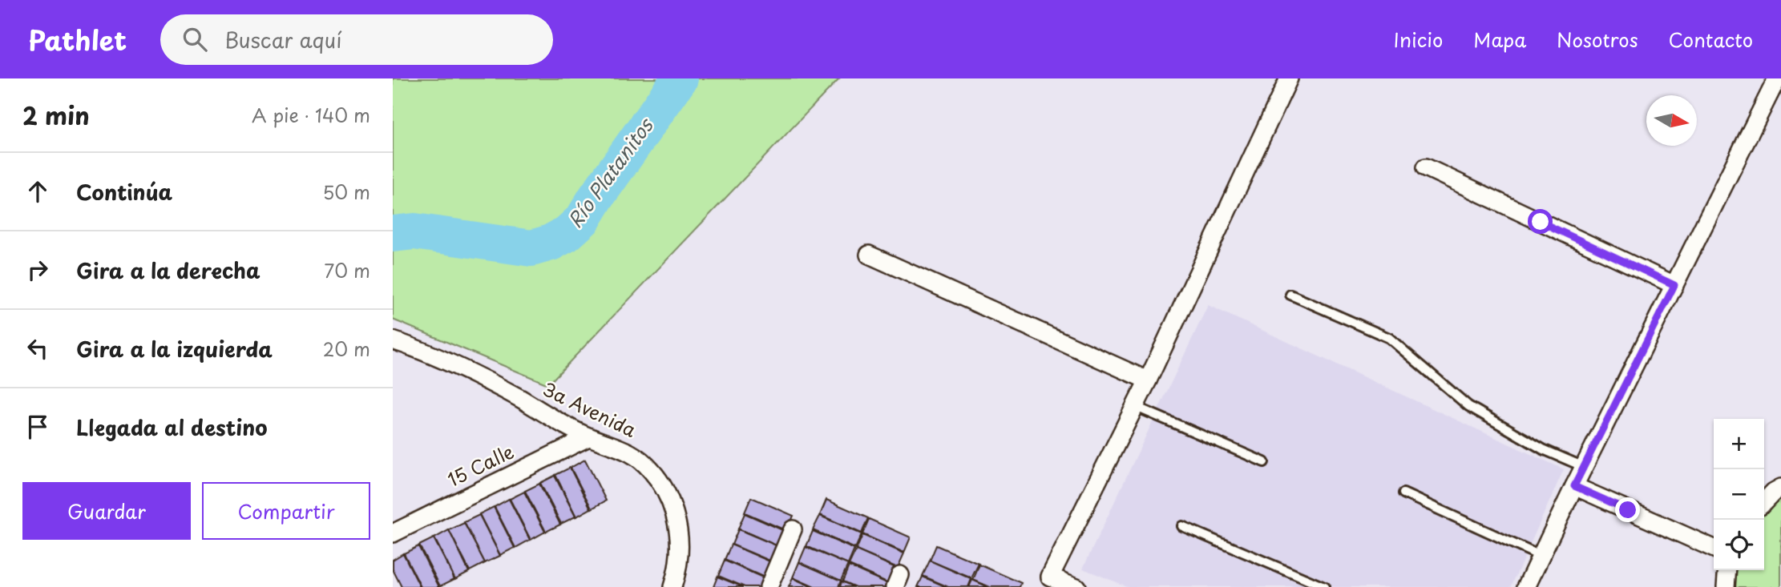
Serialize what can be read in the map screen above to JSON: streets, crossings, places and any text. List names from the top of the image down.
{
  "streets": {
    "street": ["3a Avenida", "15 Calle"]
  },
  "crossings": [
    ["3a Avenida", "15 Calle"]
  ],
  "water": ["Río Platanitos"],
  "north": "right",
  "page": {
    "header": "Pathlet",
    "search": "Buscar aquí",
    "nav": [
      "Inicio",
      "Mapa",
      "Nosotros",
      "Contacto"
    ],
    "heading": ["2 min", "A pie · 140 m"],
    "list": [
      ["Continúa", "50 m"],
      ["Gira a la derecha", "70 m"],
      ["Gira a la izquierda", "20 m"],
      "Llegada al destino"
    ],
    "map_buttons": ["+", "−"],
    "buttons": ["Guardar", "Compartir"]
  }
}
